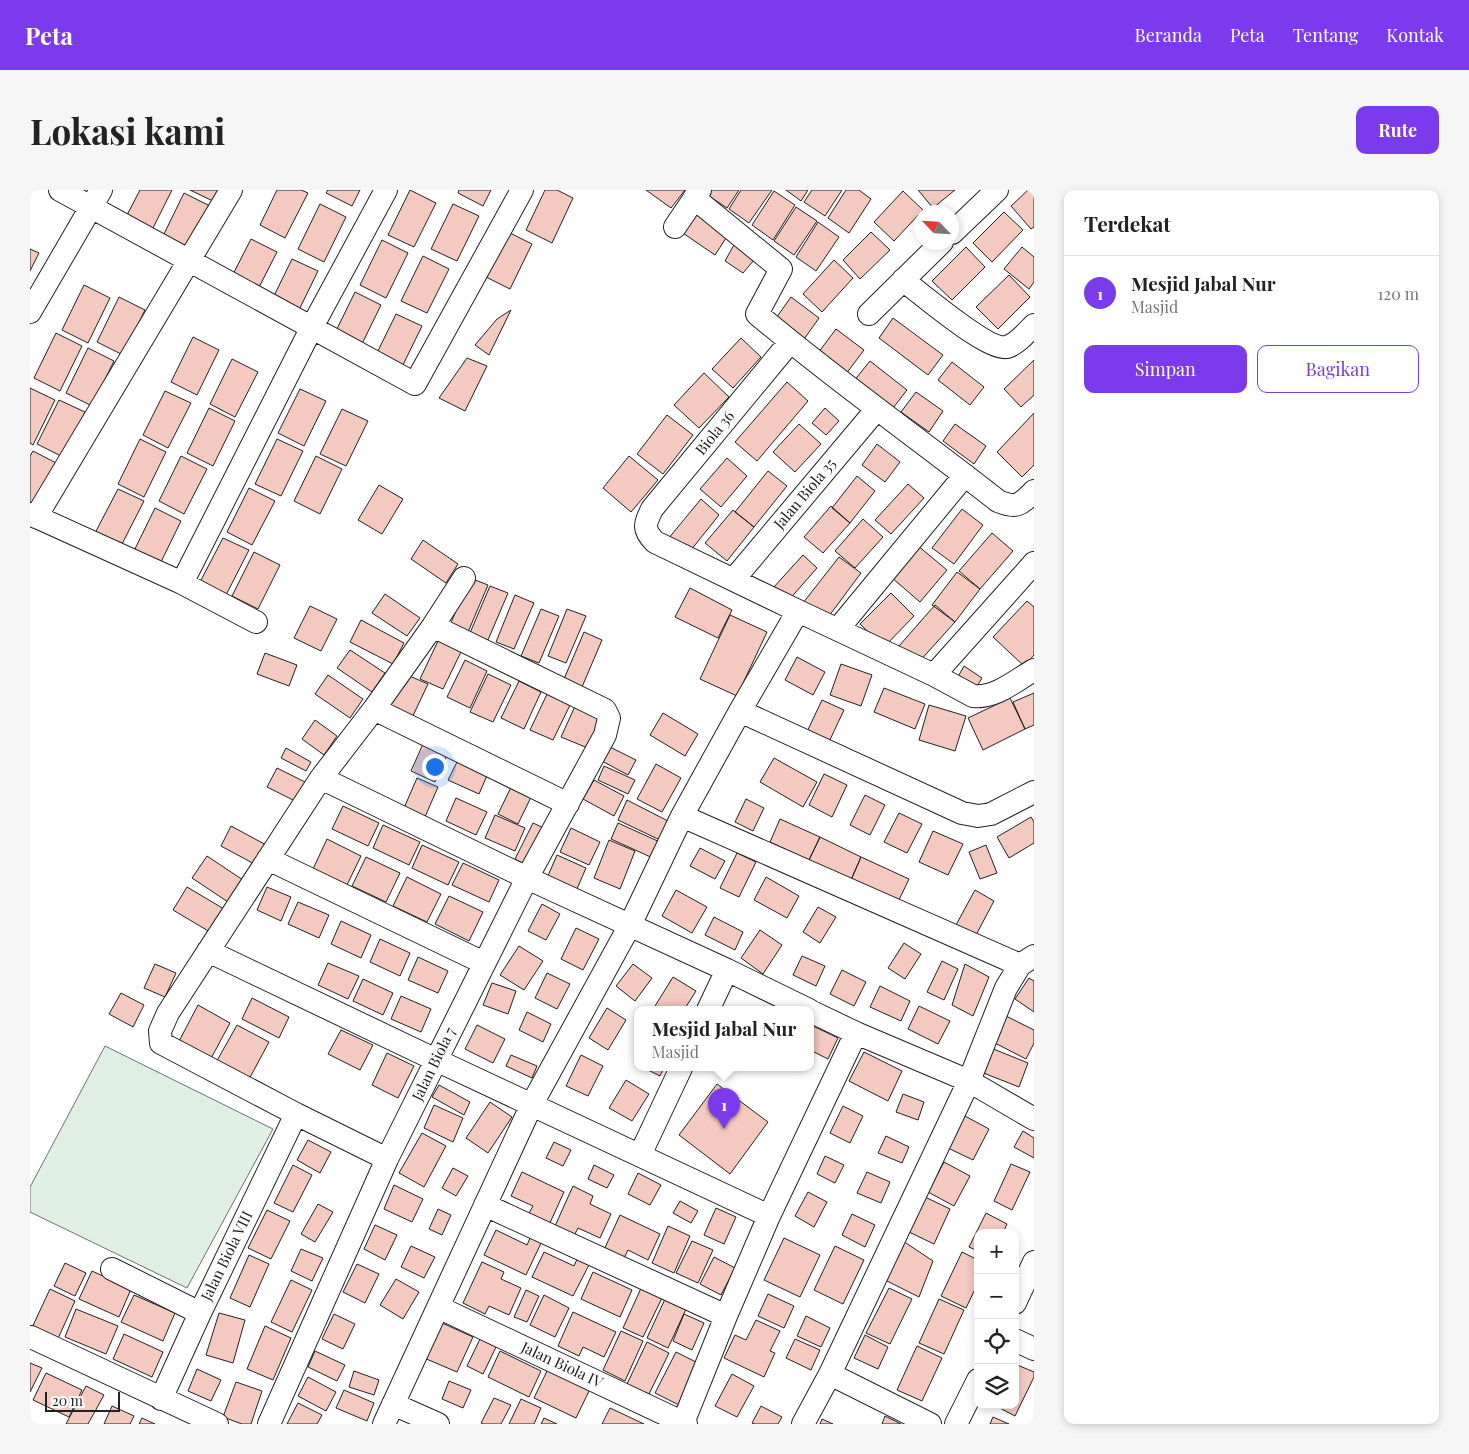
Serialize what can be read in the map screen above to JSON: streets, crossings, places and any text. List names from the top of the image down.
{
  "streets": {
    "street": [
      "Biola 36",
      "Jalan Biola 35",
      "Jalan Biola 7",
      "Jalan Biola VIII",
      "Jalan Biola IV"
    ]
  },
  "crossings": [
    ["Biola 36", "Jalan Biola 35"]
  ],
  "scale_bar": "20 m",
  "north": "top left",
  "page": {
    "header": "Peta",
    "nav": [
      "Beranda",
      "Peta",
      "Tentang",
      "Kontak"
    ],
    "buttons": [
      "Rute",
      ["Simpan", "Bagikan"]
    ],
    "title": "Lokasi kami",
    "heading": "Terdekat",
    "list": [
      {
        "mark": "1",
        "name": "Mesjid Jabal Nur",
        "note": "Masjid",
        "value": "120 m"
      }
    ],
    "popup": ["Mesjid Jabal Nur", "Masjid"],
    "pins": "1",
    "map_buttons": ["+", "−"],
    "scale": "20 m"
  }
}
